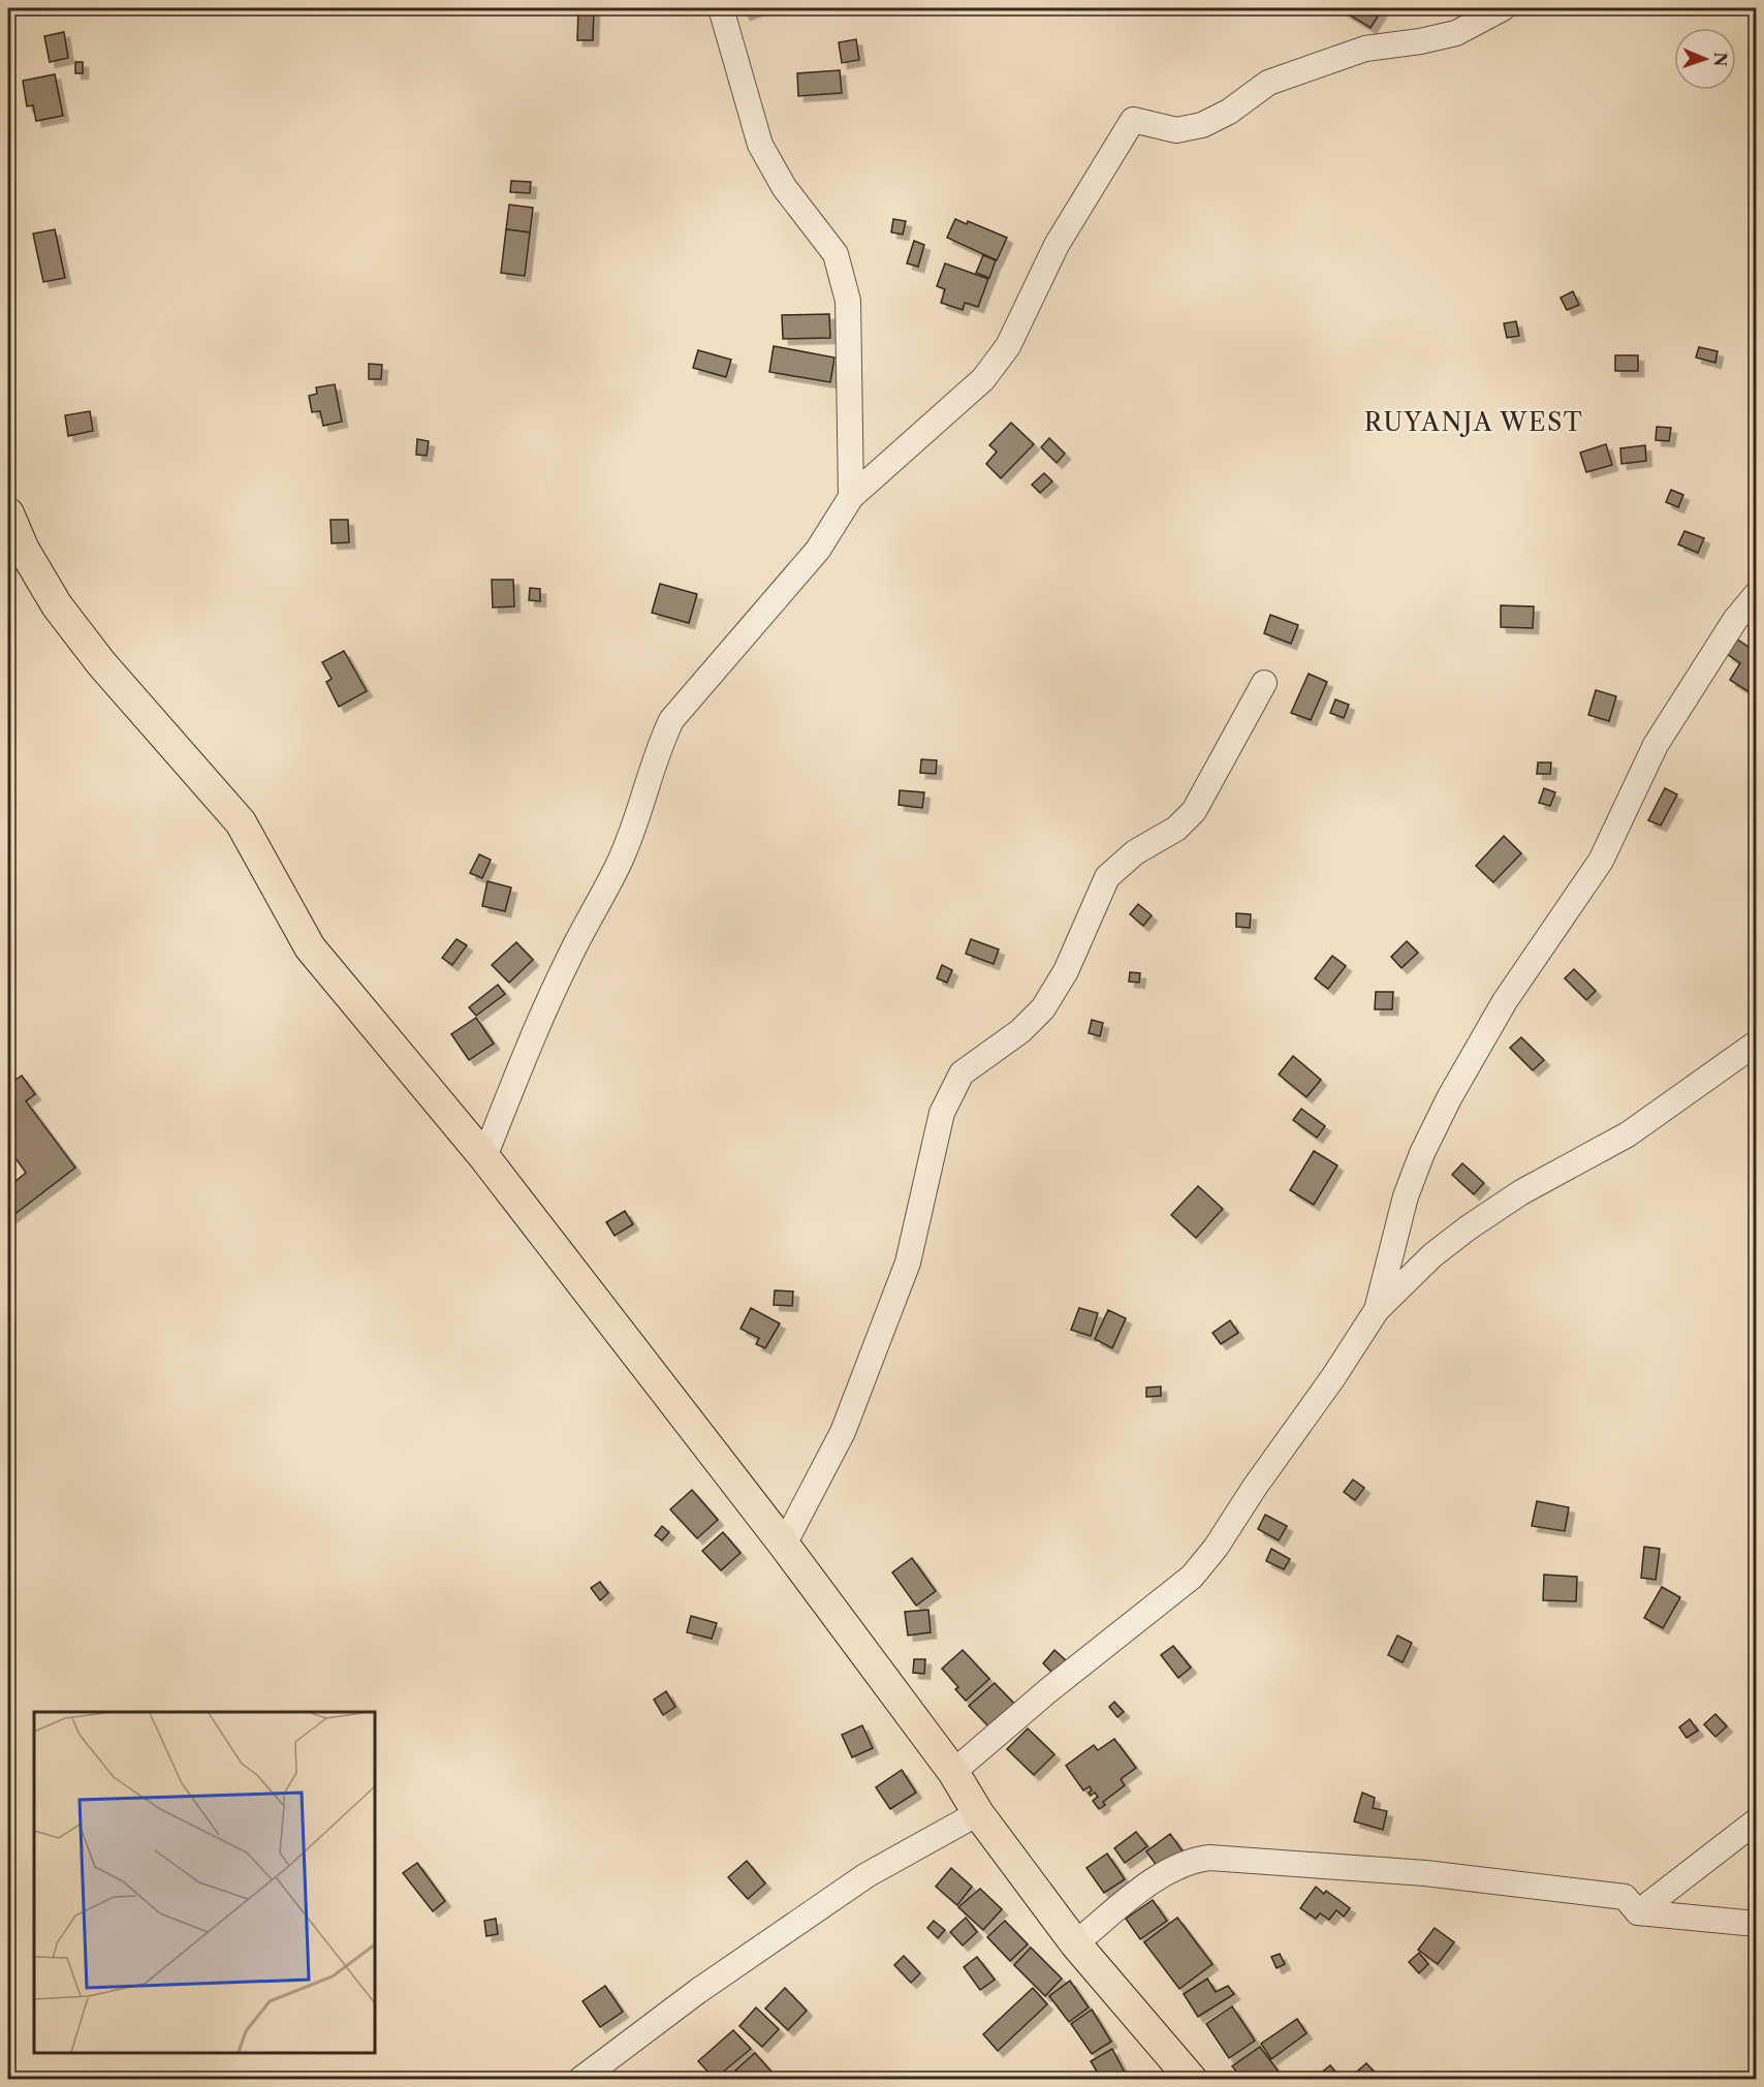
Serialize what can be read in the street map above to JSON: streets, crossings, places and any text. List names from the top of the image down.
{
  "districts": ["RUYANJA WEST"],
  "north": "right"
}
